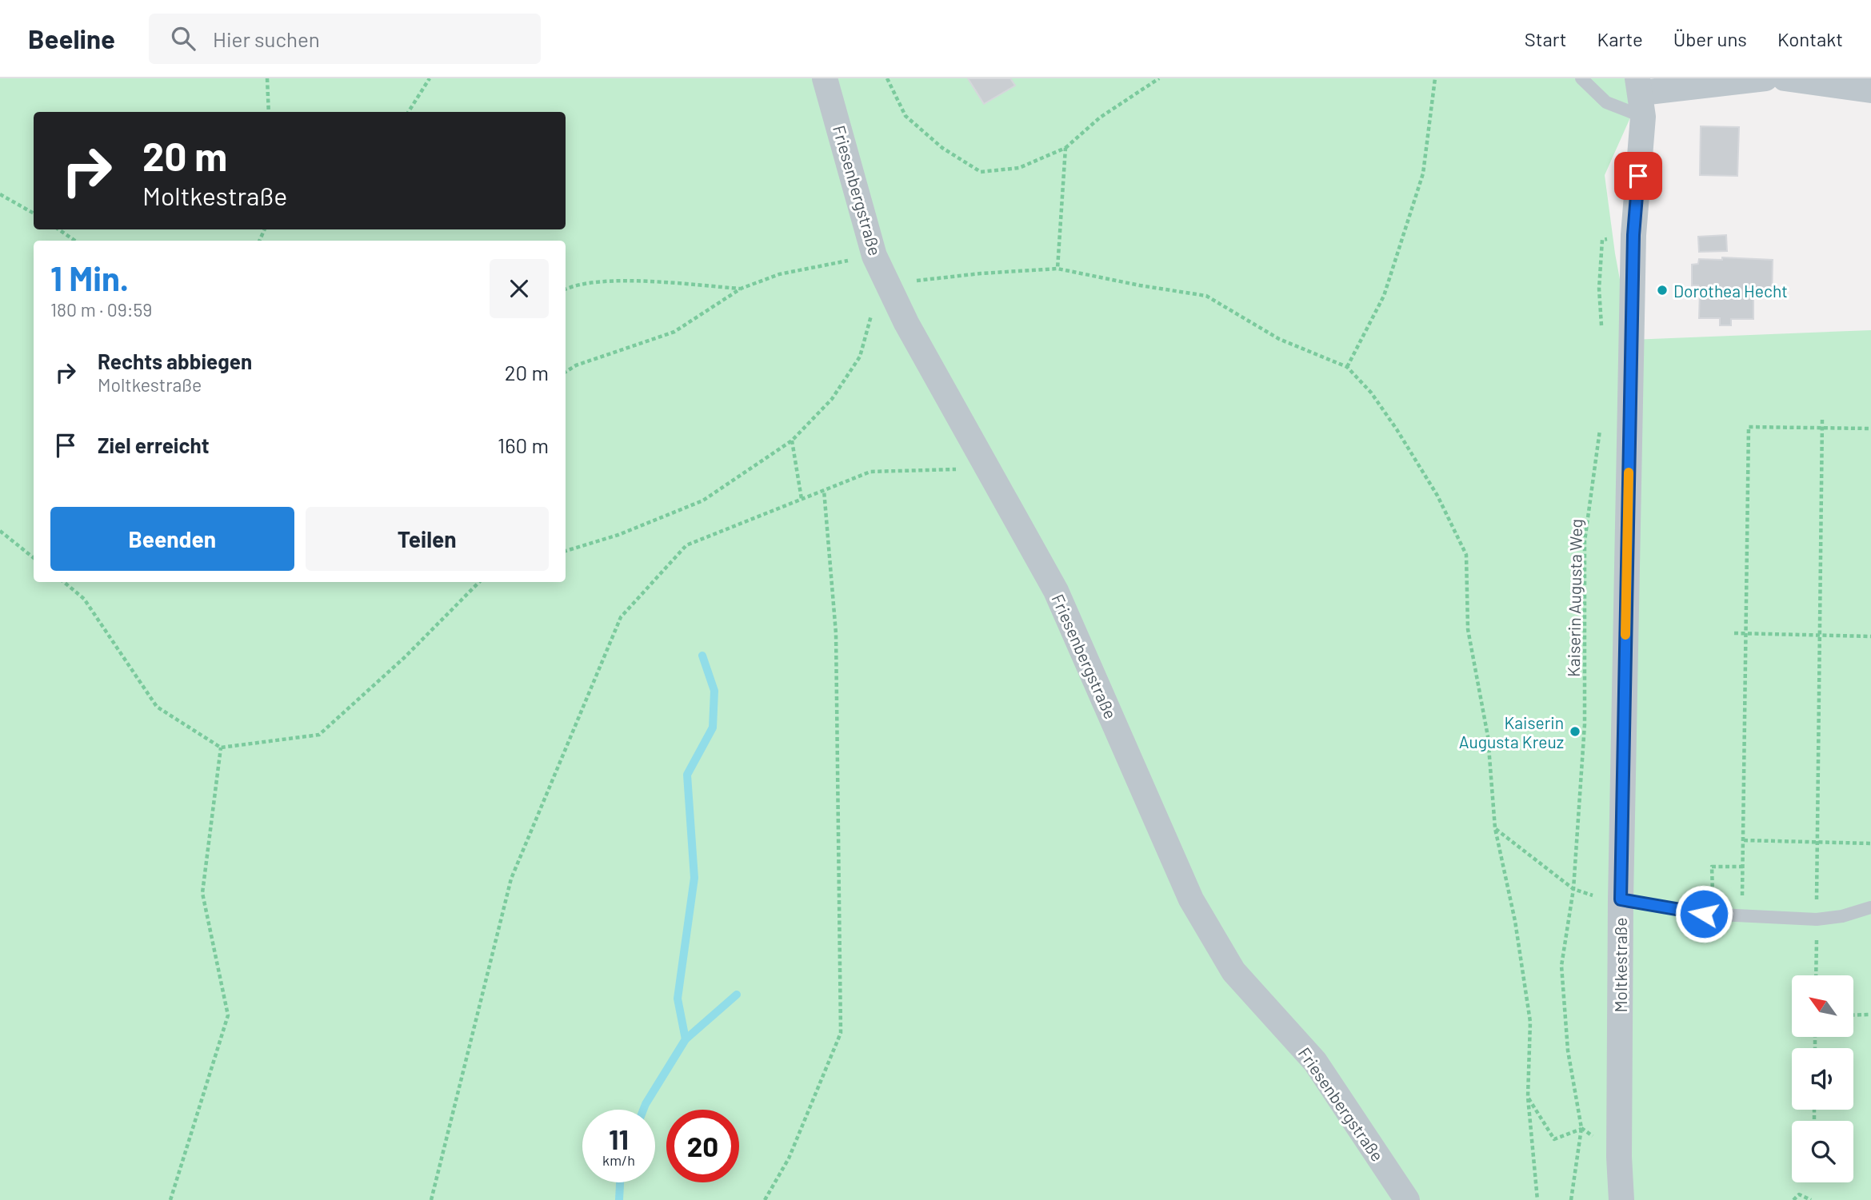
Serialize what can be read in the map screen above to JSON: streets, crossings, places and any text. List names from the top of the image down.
{
  "streets": {
    "street": ["Friesenbergstraße", "Moltkestraße"],
    "path": ["Kaiserin Augusta Weg"]
  },
  "places": ["Dorothea Hecht", "Kaiserin Augusta Kreuz"],
  "north": "top left",
  "page": {
    "header": "Beeline",
    "search": "Hier suchen",
    "nav": [
      "Start",
      "Karte",
      "Über uns",
      "Kontakt"
    ],
    "turn": ["20 m", "Moltkestraße"],
    "heading": ["1 Min.", "180 m · 09:59"],
    "list": [
      {
        "name": "Rechts abbiegen",
        "note": "Moltkestraße",
        "value": "20 m"
      },
      {
        "name": "Ziel erreicht",
        "value": "160 m"
      }
    ],
    "buttons": ["Beenden", "Teilen"],
    "speed": "11 km/h",
    "limit": "20"
  }
}
